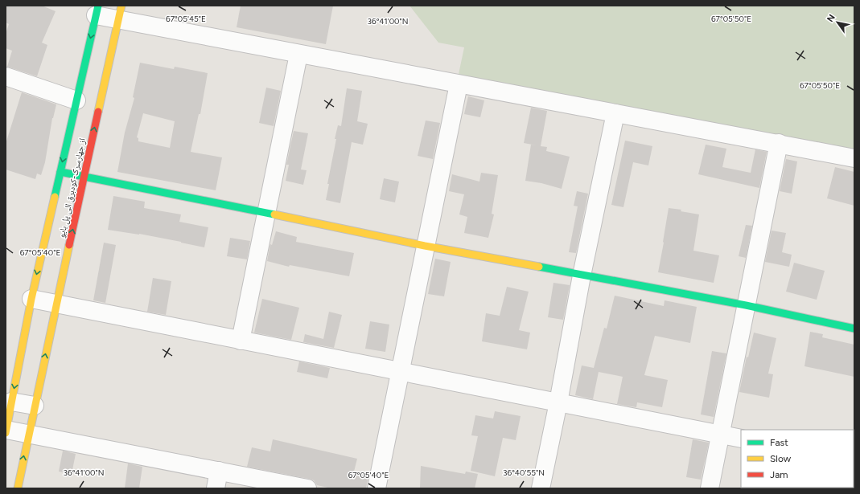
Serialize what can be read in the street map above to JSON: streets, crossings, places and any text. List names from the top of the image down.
{
  "streets": {
    "street": ["از جهارسرک-کودبرق الی پل بایو"]
  },
  "legend": ["Fast", "Slow", "Jam"],
  "north": "top left",
  "coordinates": [
    "67°05'45\"E",
    "67°05'50\"E",
    "36°41'00\"N",
    "67°05'40\"E",
    "36°40'55\"N"
  ]
}
